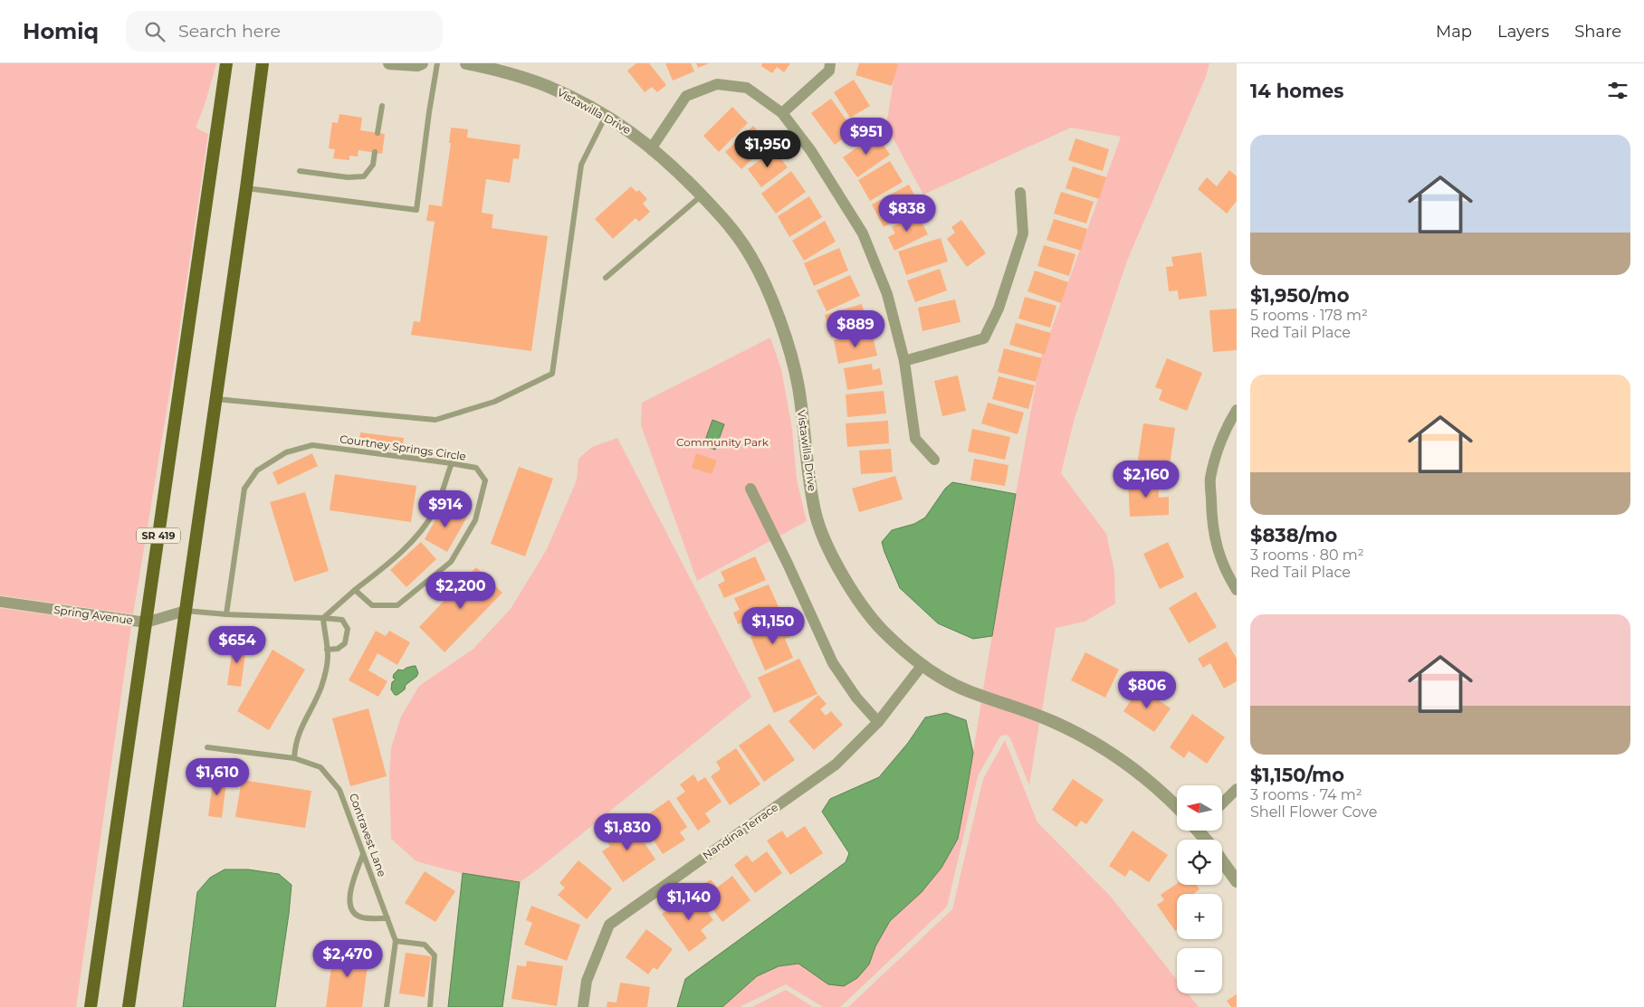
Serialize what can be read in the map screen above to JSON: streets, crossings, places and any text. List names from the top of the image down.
{
  "streets": {
    "main road": ["SR 419"],
    "street": ["Vistawilla Drive", "Spring Avenue", "Nandina Terrace"],
    "lane": ["Courtney Springs Circle", "Contravest Lane"]
  },
  "crossings": [
    ["Vistawilla Drive", "Nandina Terrace"],
    ["SR 419", "Spring Avenue"]
  ],
  "parks": ["Community Park"],
  "north": "left",
  "page": {
    "header": "Homiq",
    "search": "Search here",
    "nav": ["Map", "Layers", "Share"],
    "heading": "14 homes",
    "price": [
      "$951",
      "$1,950",
      "$838",
      "$889",
      "$2,160",
      "$914",
      "$2,200",
      "$1,150",
      "$654",
      "$806",
      "$1,610",
      "$1,830",
      "$1,140",
      "$2,470"
    ],
    "list": [
      {
        "name": "$1,950/mo",
        "note": "5 rooms · 178 m² · Red Tail Place"
      },
      {
        "name": "$838/mo",
        "note": "3 rooms · 80 m² · Red Tail Place"
      },
      {
        "name": "$1,150/mo",
        "note": "3 rooms · 74 m² · Shell Flower Cove"
      }
    ],
    "map_buttons": ["+", "−"]
  }
}
